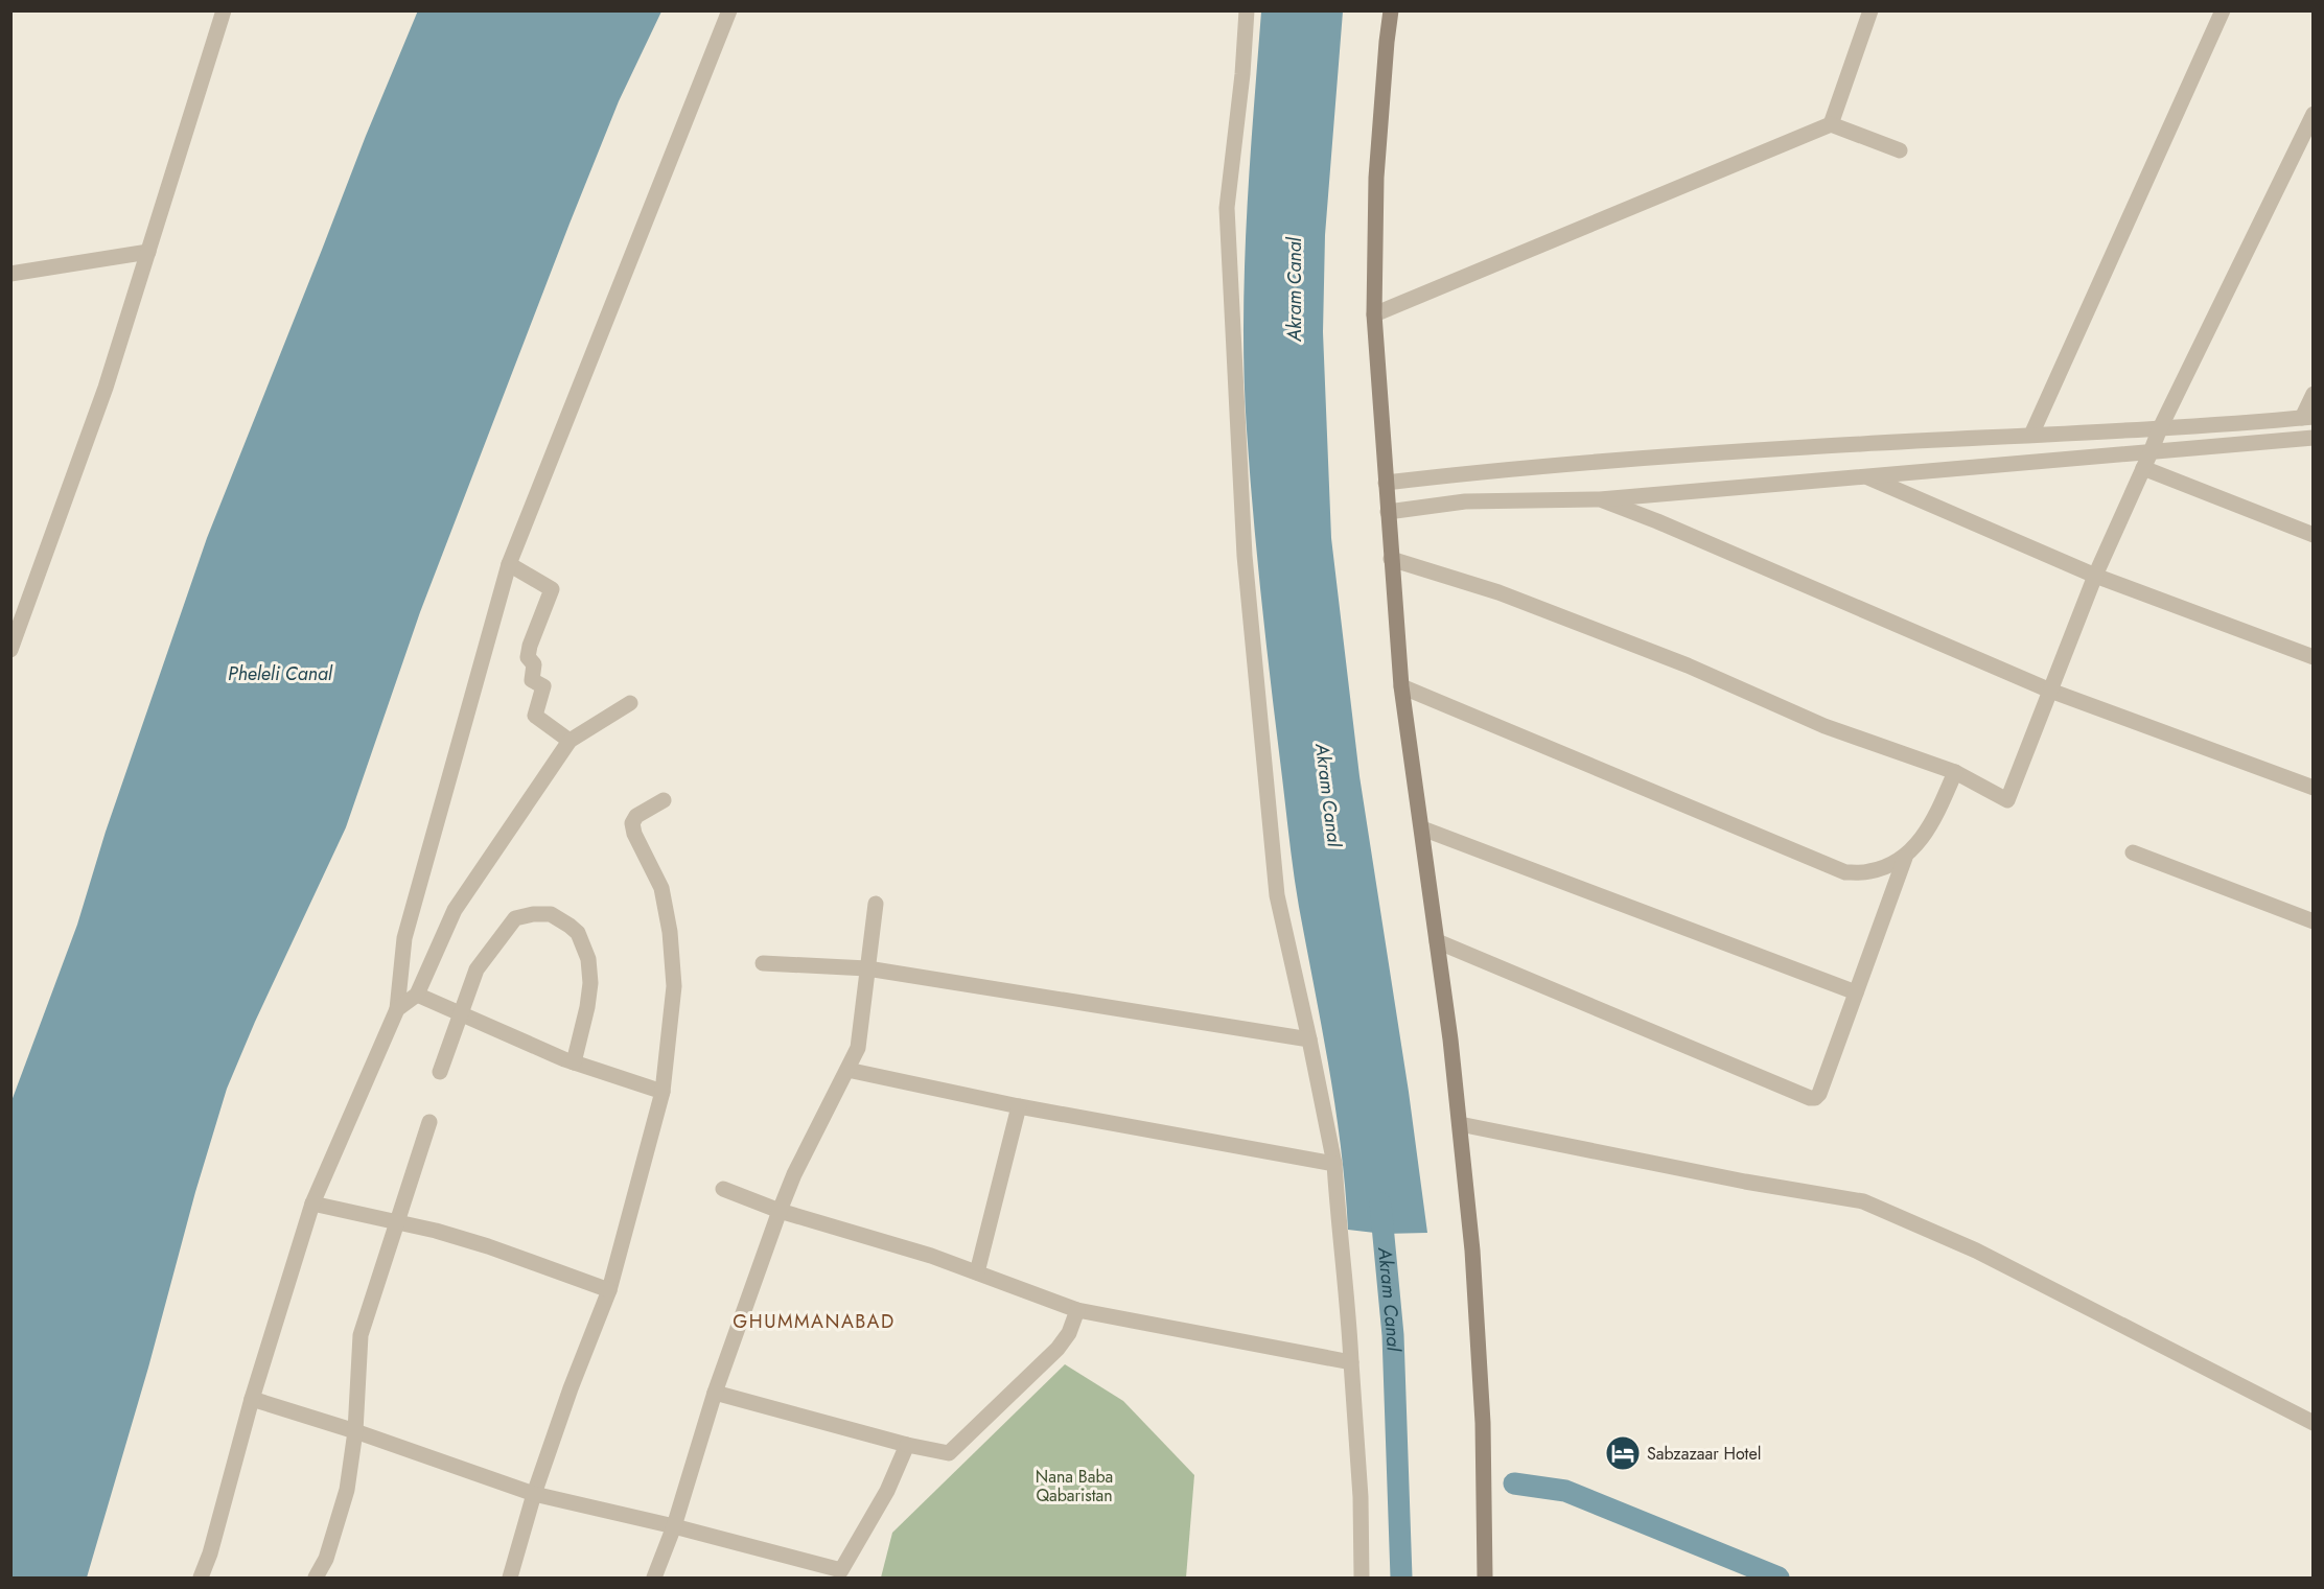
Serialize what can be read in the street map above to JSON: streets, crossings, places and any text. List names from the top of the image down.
{
  "districts": ["GHUMMANABAD"],
  "water": ["Akram Canal", "Pheleli Canal"],
  "parks": ["Nana Baba Qabaristan"],
  "places": {
    "hotel": ["Sabzazaar Hotel"]
  }
}
